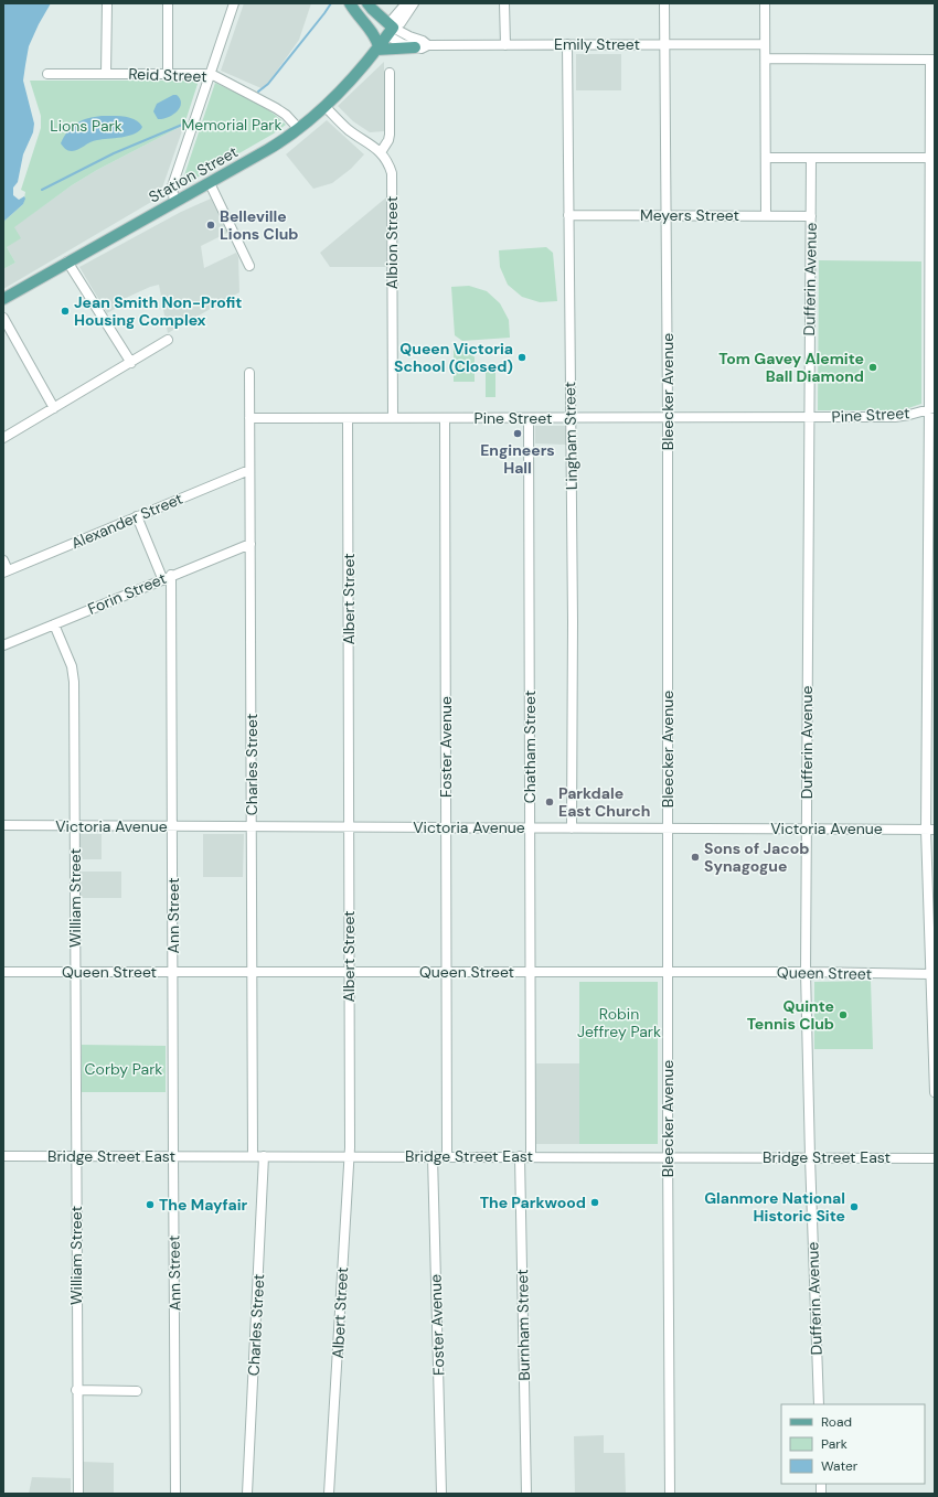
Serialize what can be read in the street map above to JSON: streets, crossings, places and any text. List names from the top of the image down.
{
  "streets": {
    "main road": ["Station Street"],
    "street": [
      "Emily Street",
      "Reid Street",
      "Meyers Street",
      "Albion Street",
      "Dufferin Avenue",
      "Bleecker Avenue",
      "Pine Street",
      "Lingham Street",
      "Alexander Street",
      "Forin Street",
      "Albert Street",
      "Foster Avenue",
      "Chatham Street",
      "Charles Street",
      "Victoria Avenue",
      "William Street",
      "Ann Street",
      "Queen Street",
      "Bridge Street East",
      "Burnham Street"
    ]
  },
  "crossings": [
    ["Emily Street", "Station Street"],
    ["Emily Street", "Bleecker Avenue"],
    ["Emily Street", "Lingham Street"],
    ["Reid Street", "Station Street"],
    ["Meyers Street", "Dufferin Avenue"],
    ["Meyers Street", "Bleecker Avenue"],
    ["Meyers Street", "Lingham Street"],
    ["Albion Street", "Pine Street"],
    ["Dufferin Avenue", "Pine Street"],
    ["Dufferin Avenue", "Victoria Avenue"],
    ["Dufferin Avenue", "Queen Street"],
    ["Dufferin Avenue", "Bridge Street East"],
    ["Bleecker Avenue", "Pine Street"],
    ["Bleecker Avenue", "Victoria Avenue"],
    ["Bleecker Avenue", "Queen Street"],
    ["Bleecker Avenue", "Bridge Street East"],
    ["Pine Street", "Lingham Street"],
    ["Pine Street", "Albert Street"],
    ["Pine Street", "Foster Avenue"],
    ["Pine Street", "Chatham Street"],
    ["Pine Street", "Charles Street"],
    ["Lingham Street", "Victoria Avenue"],
    ["Alexander Street", "Charles Street"],
    ["Alexander Street", "Ann Street"],
    ["Forin Street", "Charles Street"],
    ["Forin Street", "William Street"],
    ["Forin Street", "Ann Street"],
    ["Albert Street", "Victoria Avenue"],
    ["Albert Street", "Queen Street"],
    ["Albert Street", "Bridge Street East"],
    ["Foster Avenue", "Victoria Avenue"],
    ["Foster Avenue", "Queen Street"],
    ["Foster Avenue", "Bridge Street East"],
    ["Chatham Street", "Victoria Avenue"],
    ["Chatham Street", "Queen Street"],
    ["Chatham Street", "Bridge Street East"],
    ["Charles Street", "Victoria Avenue"],
    ["Charles Street", "Queen Street"],
    ["Charles Street", "Bridge Street East"],
    ["Victoria Avenue", "William Street"],
    ["Victoria Avenue", "Ann Street"],
    ["William Street", "Queen Street"],
    ["William Street", "Bridge Street East"],
    ["Ann Street", "Queen Street"],
    ["Ann Street", "Bridge Street East"],
    ["Bridge Street East", "Burnham Street"]
  ],
  "parks": [
    "Memorial Park",
    "Lions Park",
    "Robin Jeffrey Park",
    "Corby Park"
  ],
  "places": [
    "Belleville Lions Club",
    "Jean Smith Non-Profit Housing Complex",
    "Queen Victoria School (Closed)",
    "Tom Gavey Alemite Ball Diamond",
    "Engineers Hall",
    "Parkdale East Church",
    "Sons of Jacob Synagogue",
    "Quinte Tennis Club",
    "The Parkwood",
    "The Mayfair",
    "Glanmore National Historic Site"
  ],
  "legend": ["Road", "Park", "Water"]
}
